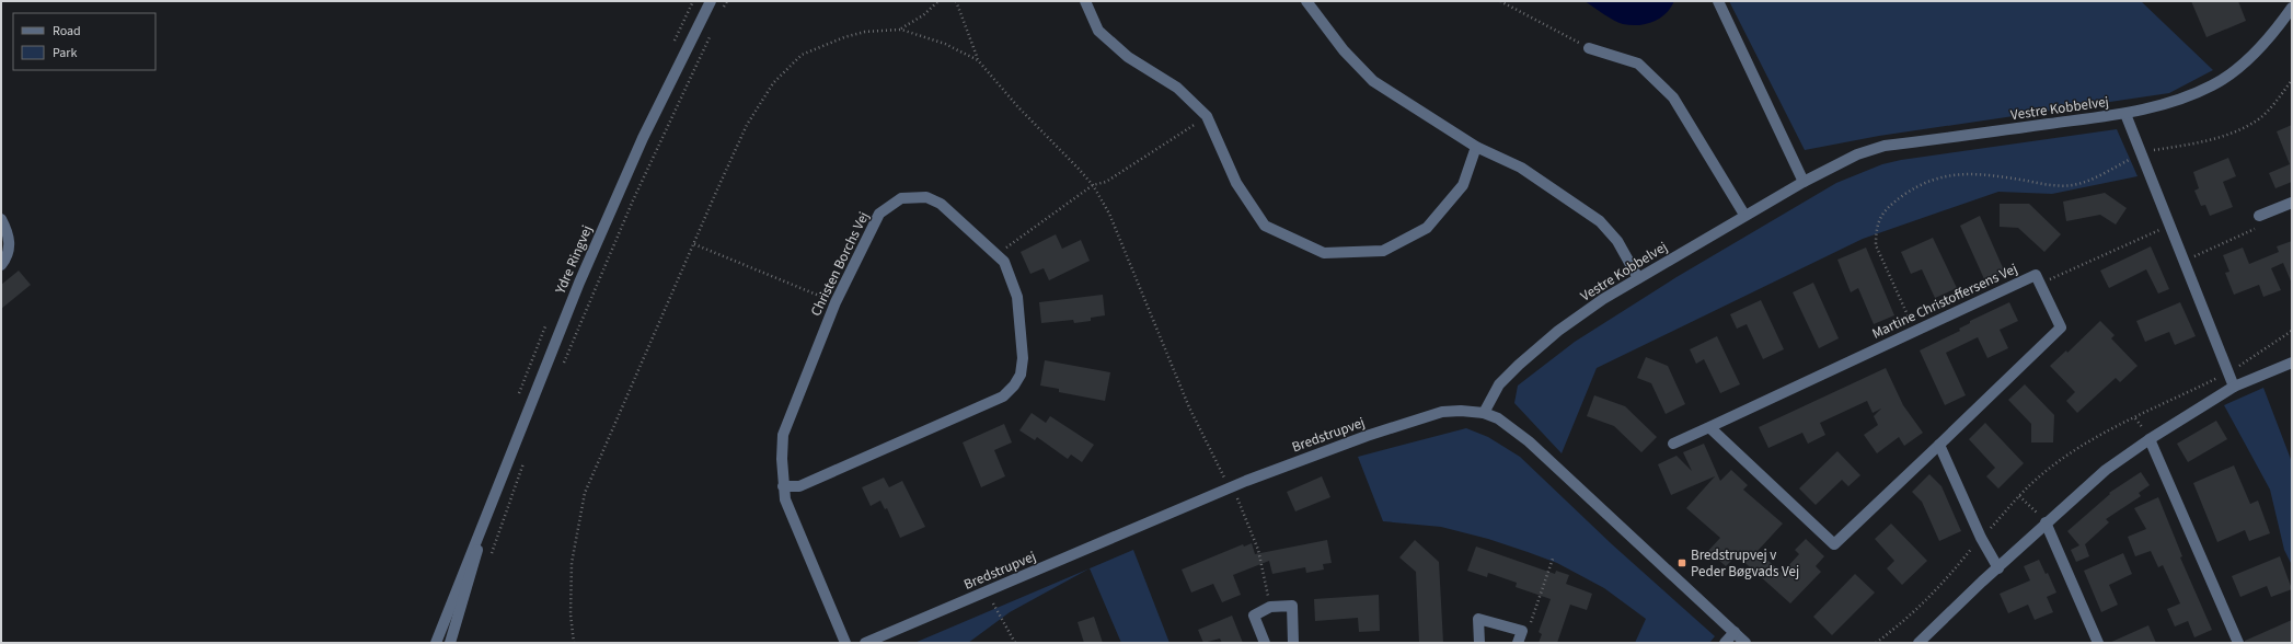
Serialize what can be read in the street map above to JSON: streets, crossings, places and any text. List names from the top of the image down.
{
  "streets": {
    "street": [
      "Vestre Kobbelvej",
      "Ydre Ringvej",
      "Christen Borchs Vej",
      "Martine Christoffersens Vej",
      "Bredstrupvej"
    ]
  },
  "crossings": [
    ["Vestre Kobbelvej", "Bredstrupvej"]
  ],
  "places": {
    "transit": ["Bredstrupvej v Peder Bøgvads Vej"]
  },
  "legend": ["Road", "Park"]
}
